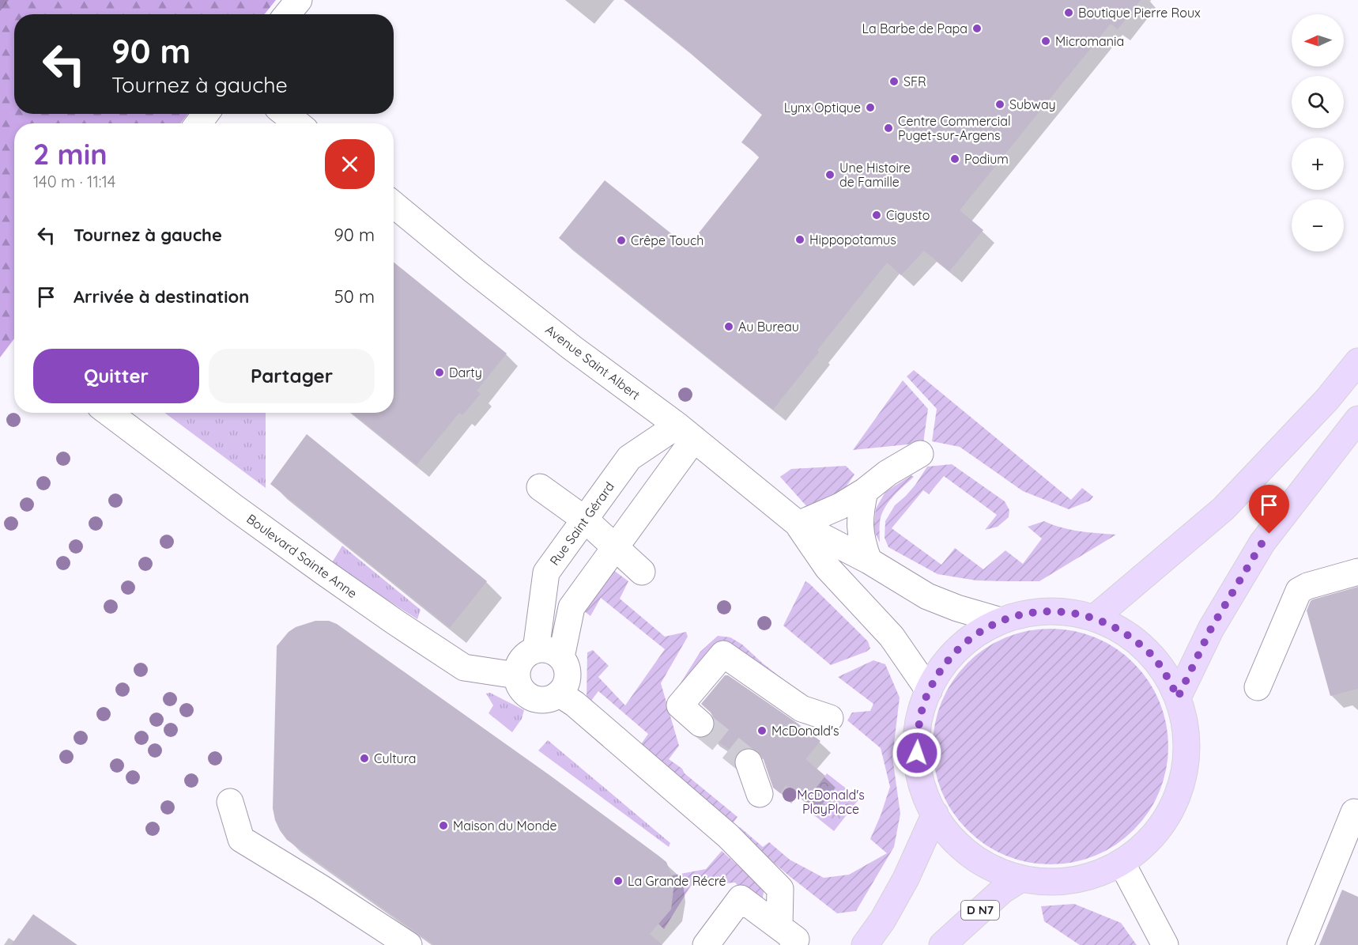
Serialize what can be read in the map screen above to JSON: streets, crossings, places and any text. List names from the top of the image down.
{
  "streets": {
    "main road": ["D N7"],
    "lane": ["Avenue Saint Albert", "Rue Saint Gérard", "Boulevard Sainte Anne"]
  },
  "crossings": [
    ["Avenue Saint Albert", "Rue Saint Gérard"],
    ["Rue Saint Gérard", "Boulevard Sainte Anne"]
  ],
  "parks": ["McDonald's PlayPlace"],
  "places": [
    "Boutique Pierre Roux",
    "La Barbe de Papa",
    "Micromania",
    "SFR",
    "Subway",
    "Lynx Optique",
    "Centre Commercial Puget-sur-Argens",
    "Podium",
    "Une Histoire de Famille",
    "Cigusto",
    "Hippopotamus",
    "Crêpe Touch",
    "Au Bureau",
    "Darty",
    "McDonald's",
    "Cultura",
    "Maison du Monde",
    "La Grande Récré"
  ],
  "north": "left",
  "page": {
    "map_buttons": ["+", "−"],
    "turn": ["90 m", "Tournez à gauche"],
    "heading": ["2 min", "140 m · 11:14"],
    "list": [
      {
        "name": "Tournez à gauche",
        "value": "90 m"
      },
      {
        "name": "Arrivée à destination",
        "value": "50 m"
      }
    ],
    "buttons": ["Quitter", "Partager"]
  }
}
